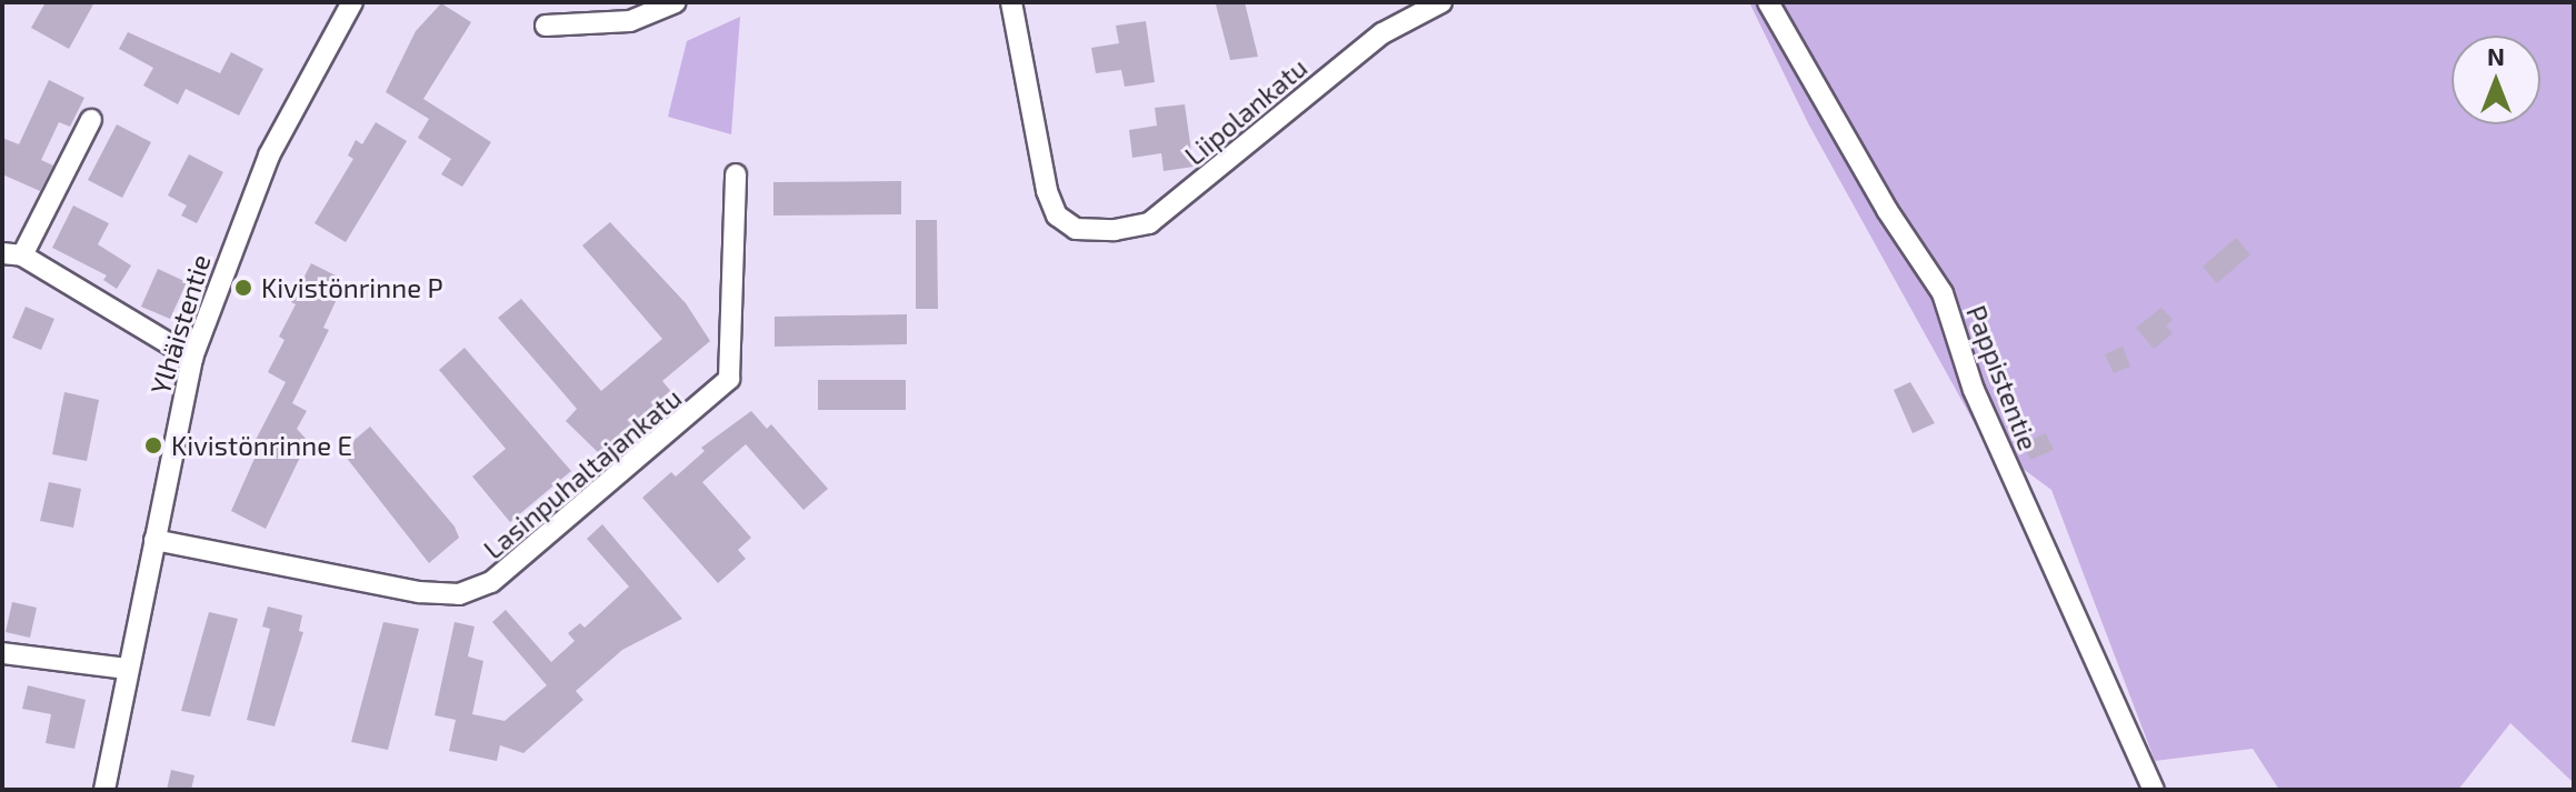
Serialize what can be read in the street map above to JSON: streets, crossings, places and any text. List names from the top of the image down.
{
  "streets": {
    "street": [
      "Liipolankatu",
      "Ylhäistentie",
      "Pappistentie",
      "Lasinpuhaltajankatu"
    ]
  },
  "crossings": [
    ["Ylhäistentie", "Lasinpuhaltajankatu"]
  ],
  "places": ["Kivistönrinne P", "Kivistönrinne E"],
  "north": "top"
}
